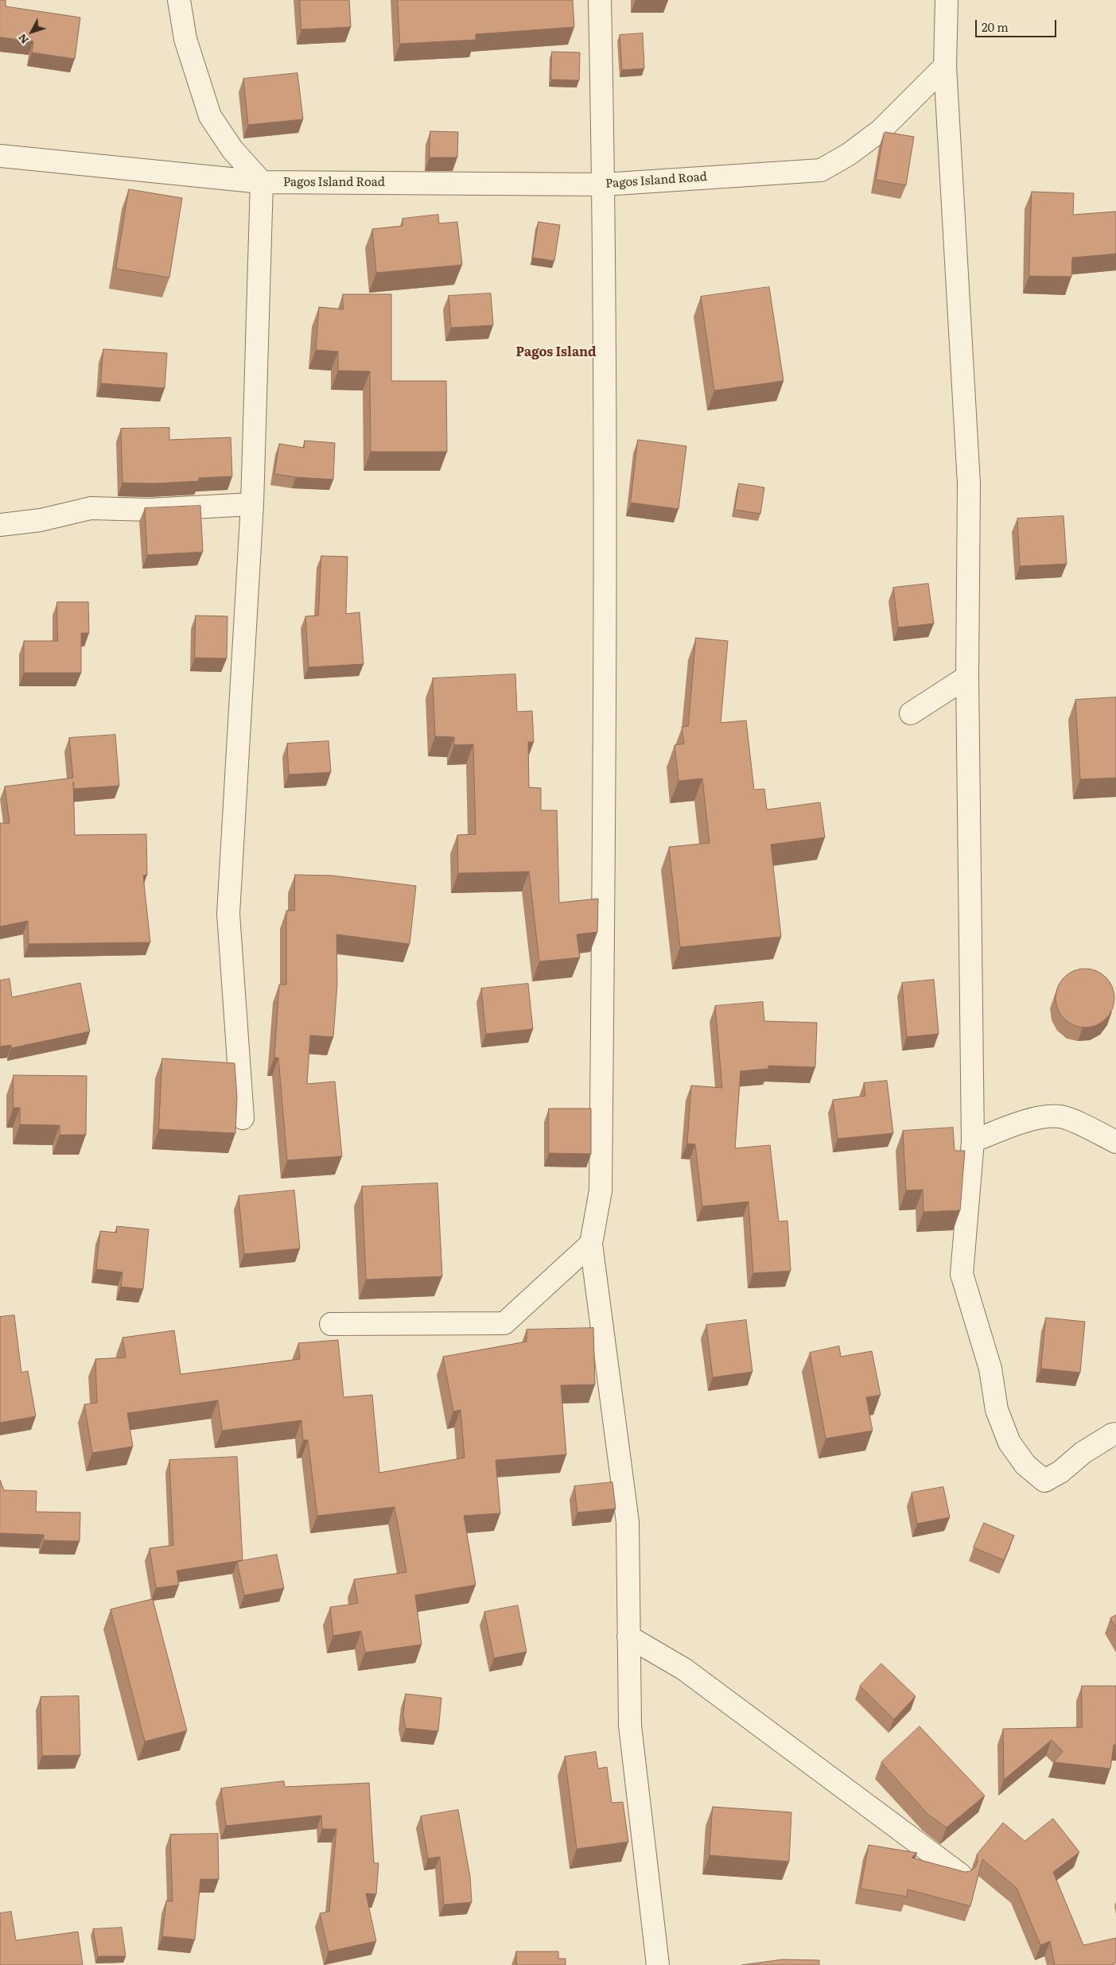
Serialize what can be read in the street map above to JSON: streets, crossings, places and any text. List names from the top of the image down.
{
  "streets": {
    "street": ["Pagos Island Road"]
  },
  "districts": ["Pagos Island"],
  "scale_bar": "20 m",
  "north": "bottom left"
}
